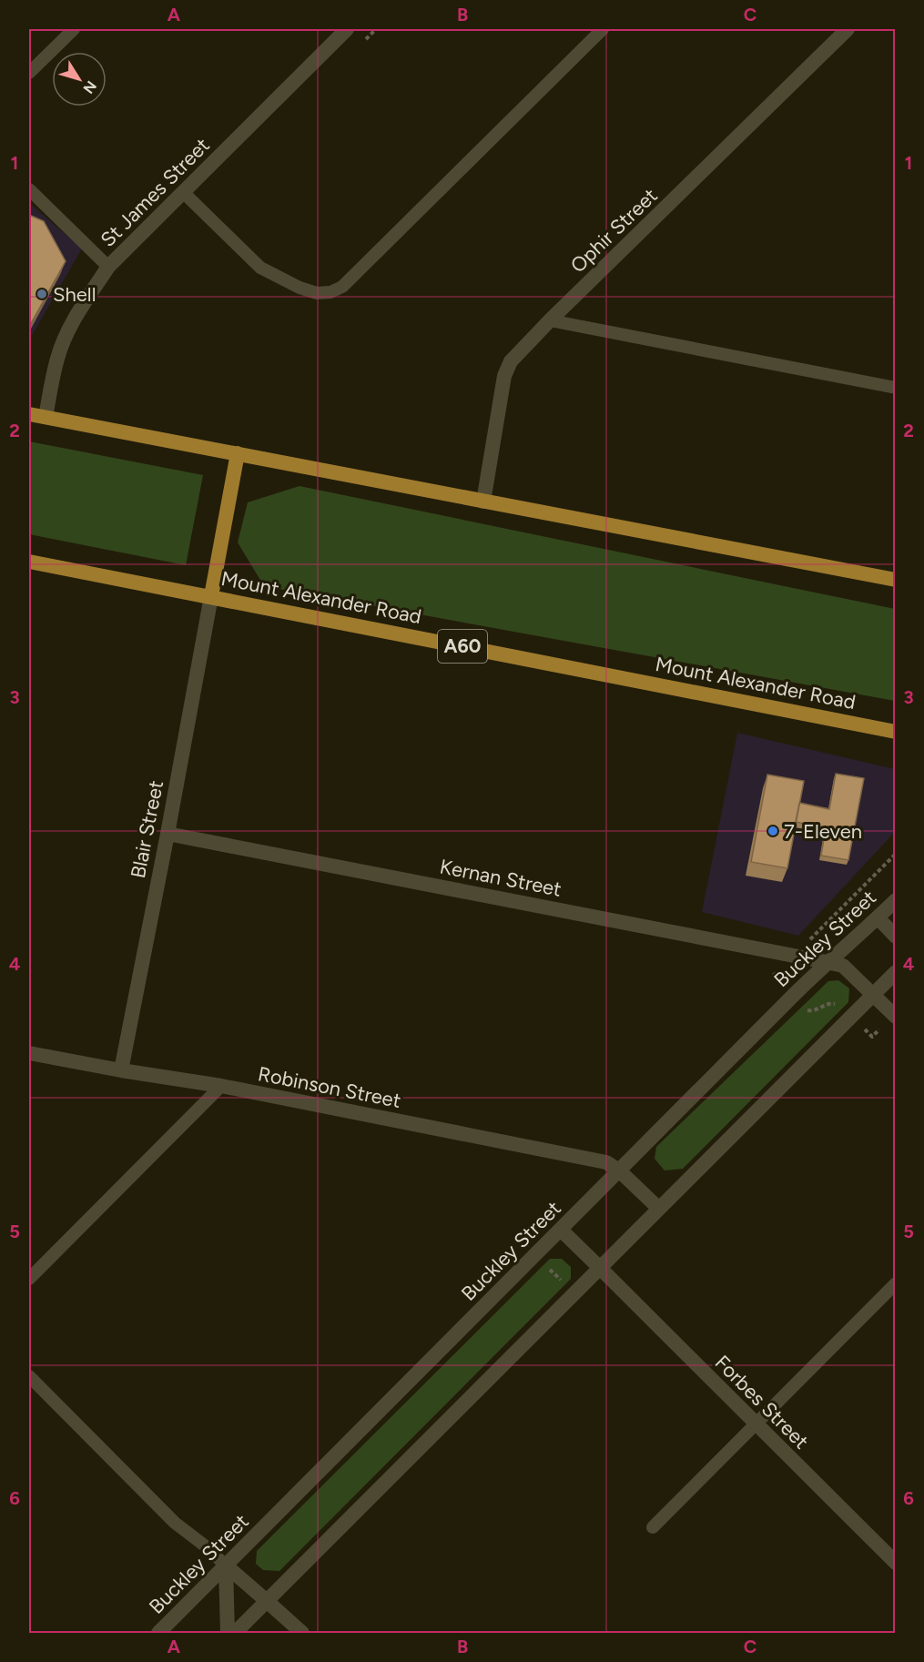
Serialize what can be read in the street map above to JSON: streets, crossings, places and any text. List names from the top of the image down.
{
  "streets": {
    "main road": ["Mount Alexander Road", "A60"],
    "street": [
      "St James Street",
      "Ophir Street",
      "Blair Street",
      "Kernan Street",
      "Buckley Street",
      "Robinson Street",
      "Forbes Street"
    ]
  },
  "crossings": [
    ["Mount Alexander Road", "Blair Street"],
    ["Blair Street", "Kernan Street"],
    ["Blair Street", "Robinson Street"],
    ["Kernan Street", "Buckley Street"],
    ["Buckley Street", "Robinson Street"],
    ["Buckley Street", "Forbes Street"]
  ],
  "places": ["Shell", "7-Eleven"],
  "north": "bottom right",
  "grid": {
    "columns": ["A", "B", "C"],
    "rows": [
      "1",
      "2",
      "3",
      "4",
      "5",
      "6"
    ]
  }
}
